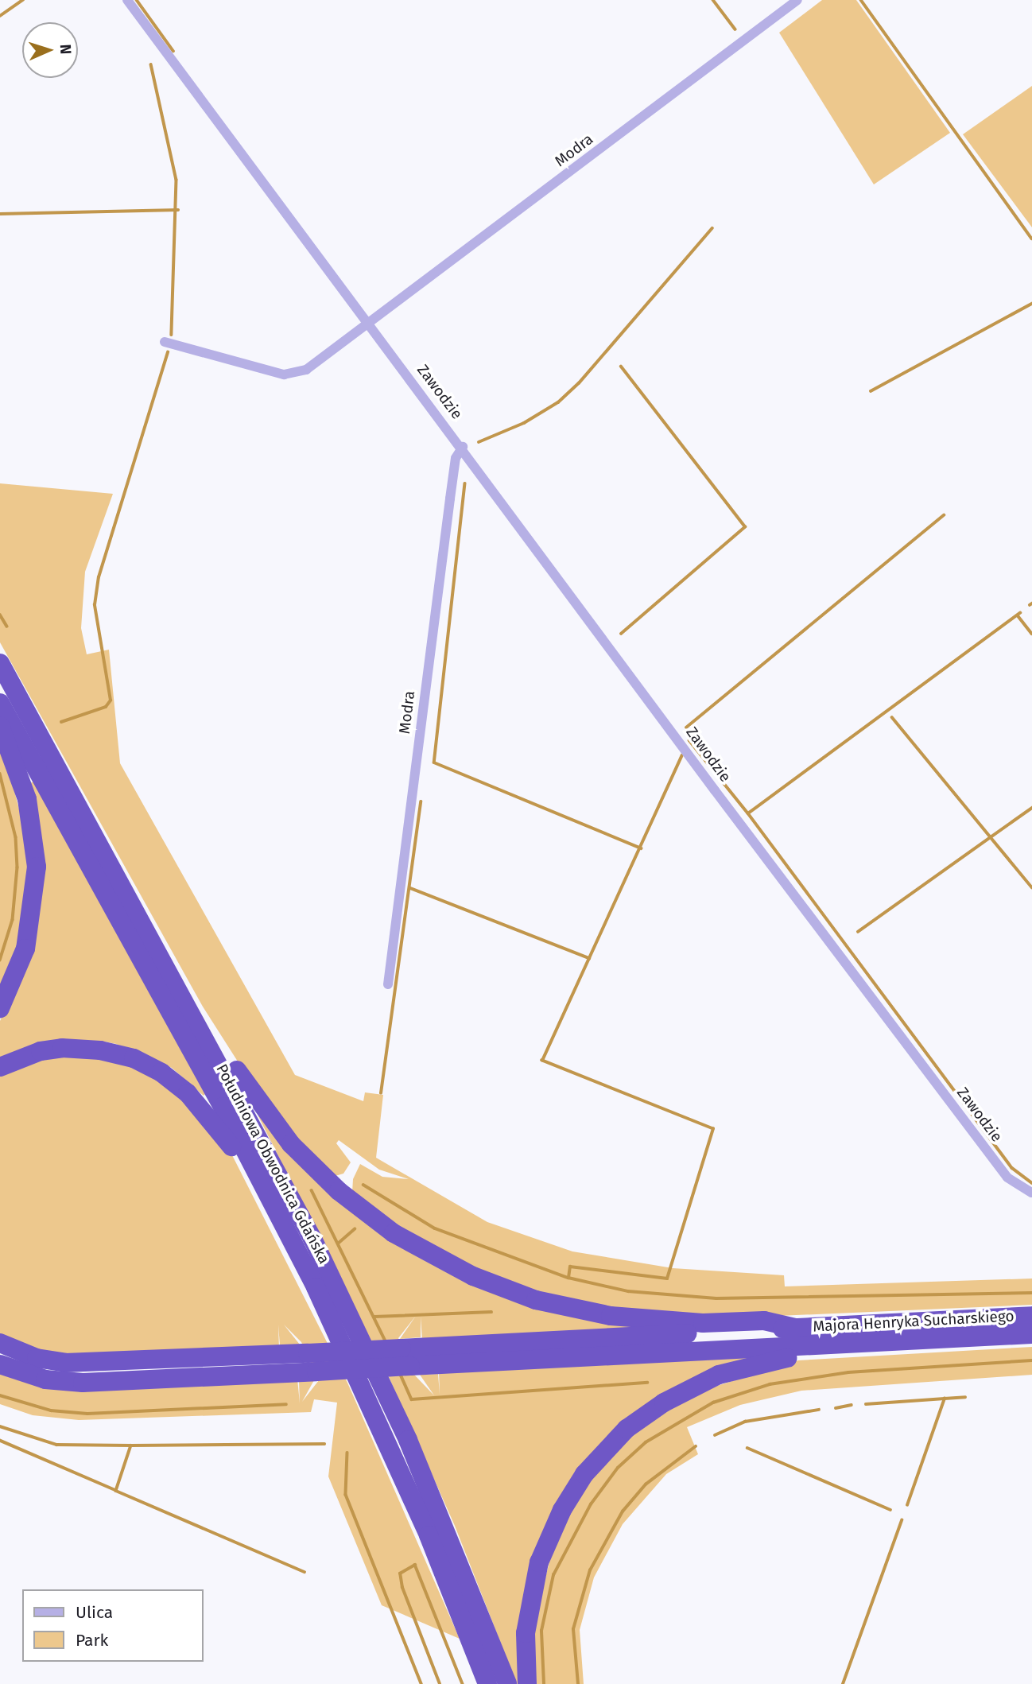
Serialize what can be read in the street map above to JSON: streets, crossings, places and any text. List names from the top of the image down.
{
  "streets": {
    "highway": ["Południowa Obwodnica Gdańska", "Majora Henryka Sucharskiego"],
    "street": ["Modra", "Zawodzie"]
  },
  "crossings": [
    ["Modra", "Zawodzie"]
  ],
  "legend": ["Ulica", "Park"],
  "north": "right"
}
